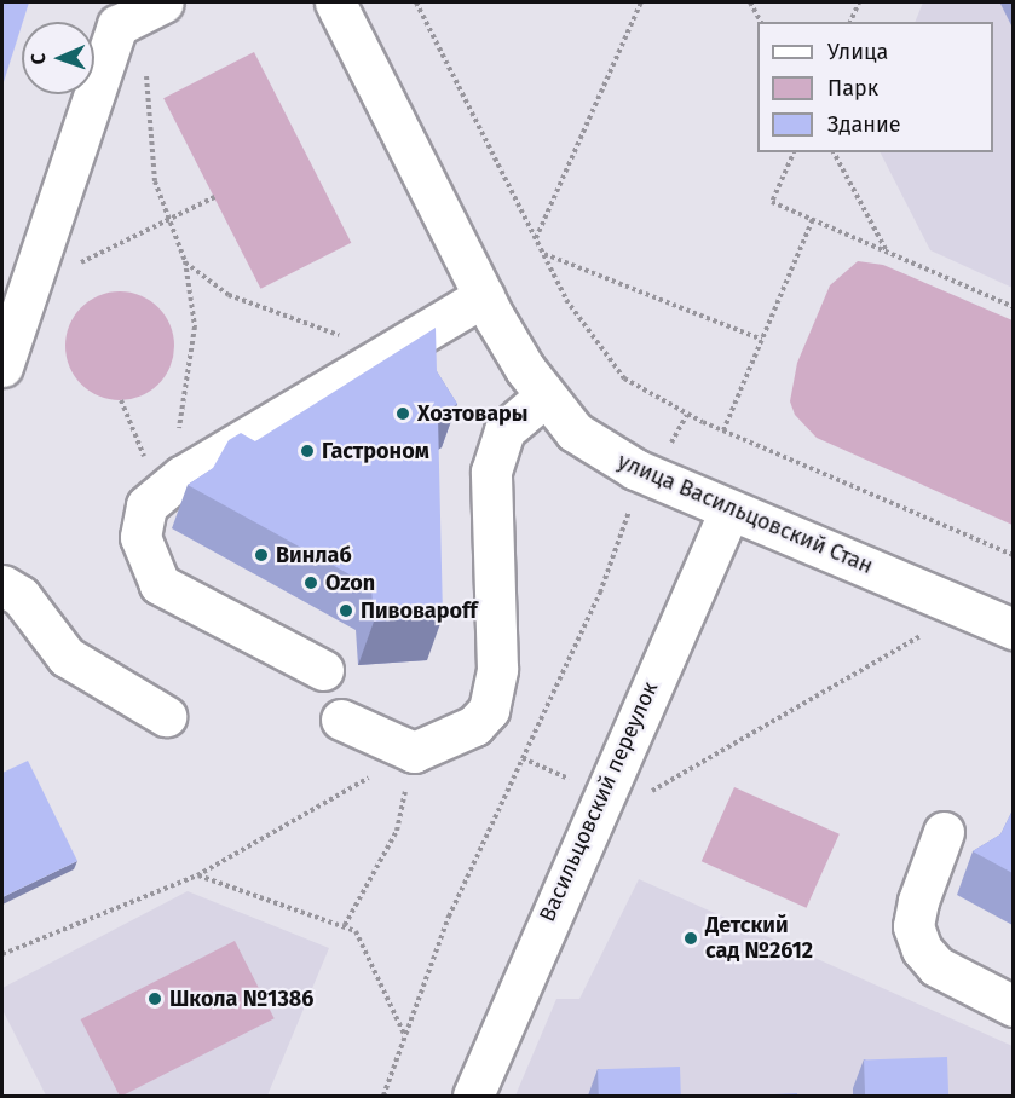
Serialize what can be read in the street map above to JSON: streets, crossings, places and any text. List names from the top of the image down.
{
  "streets": {
    "street": ["улица Васильцовский Стан", "Васильцовский переулок"]
  },
  "crossings": [
    ["улица Васильцовский Стан", "Васильцовский переулок"]
  ],
  "places": [
    "Хозтовары",
    "Гастроном",
    "Винлаб",
    "Ozon",
    "Пивовароff",
    "Детский сад №2612",
    "Школа №1386"
  ],
  "legend": ["Улица", "Парк", "Здание"],
  "north": "left"
}
